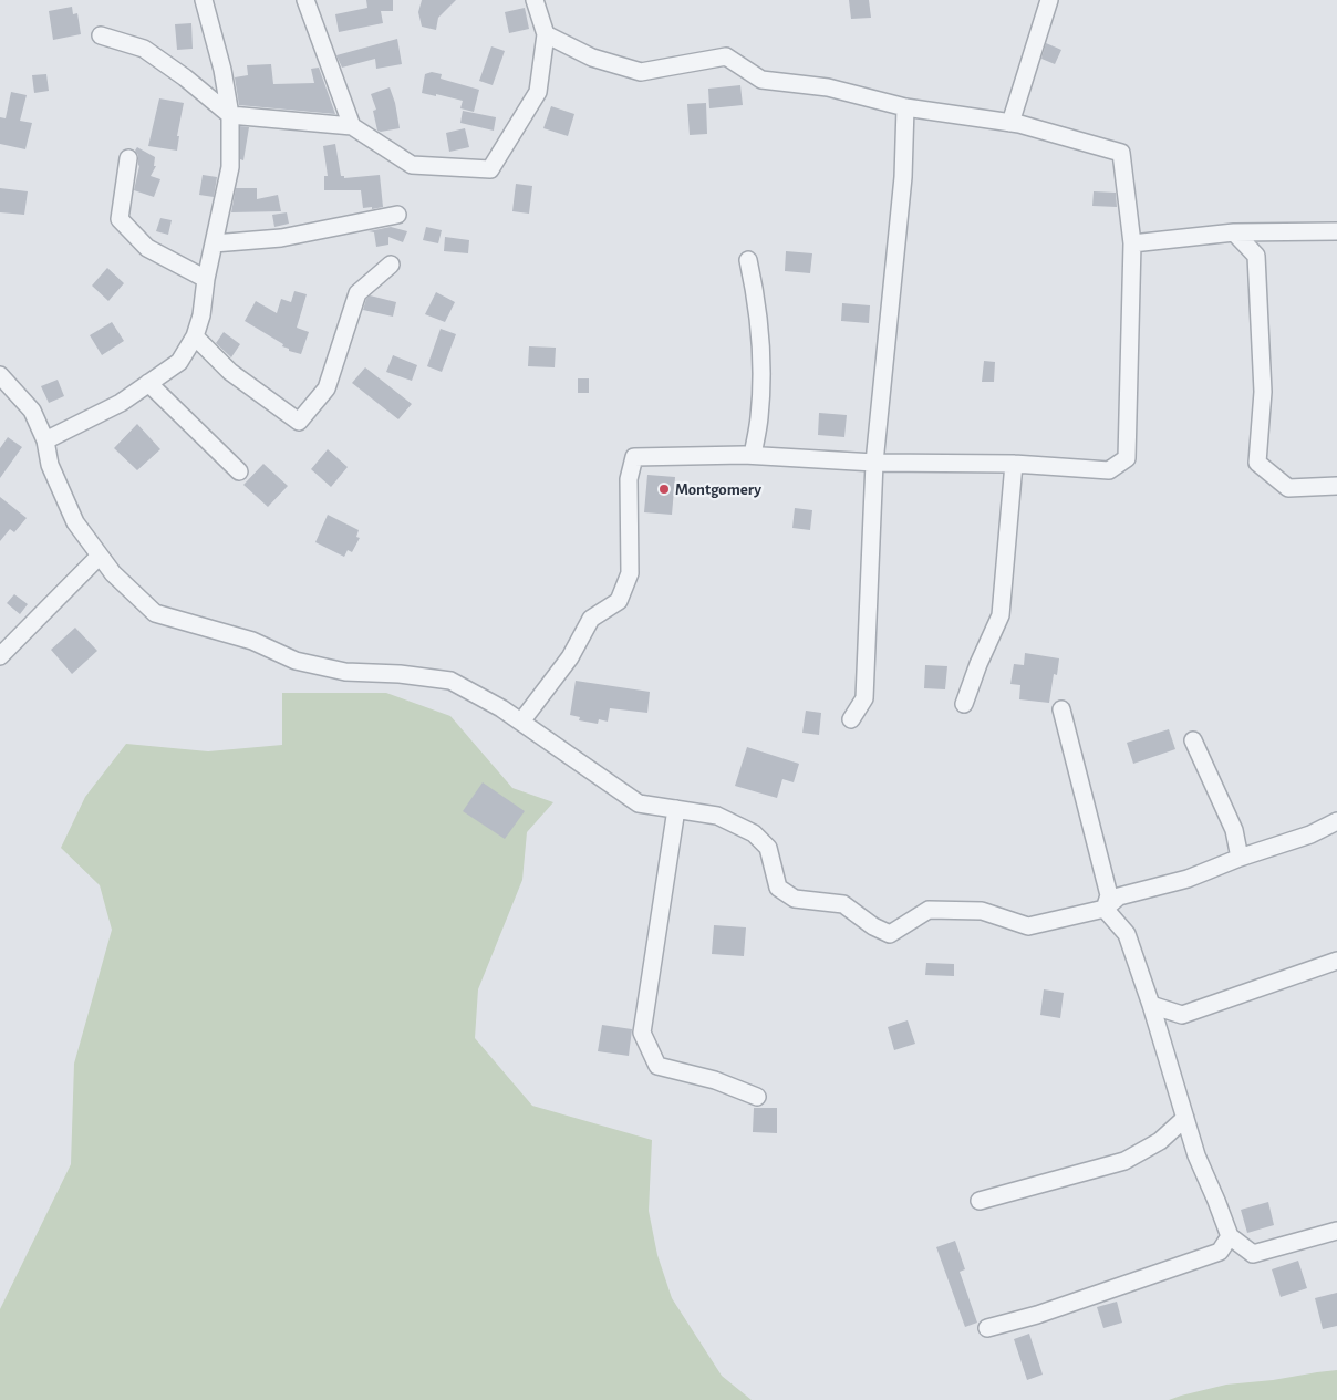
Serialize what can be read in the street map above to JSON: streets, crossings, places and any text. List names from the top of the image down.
{
  "places": ["Montgomery"]
}
